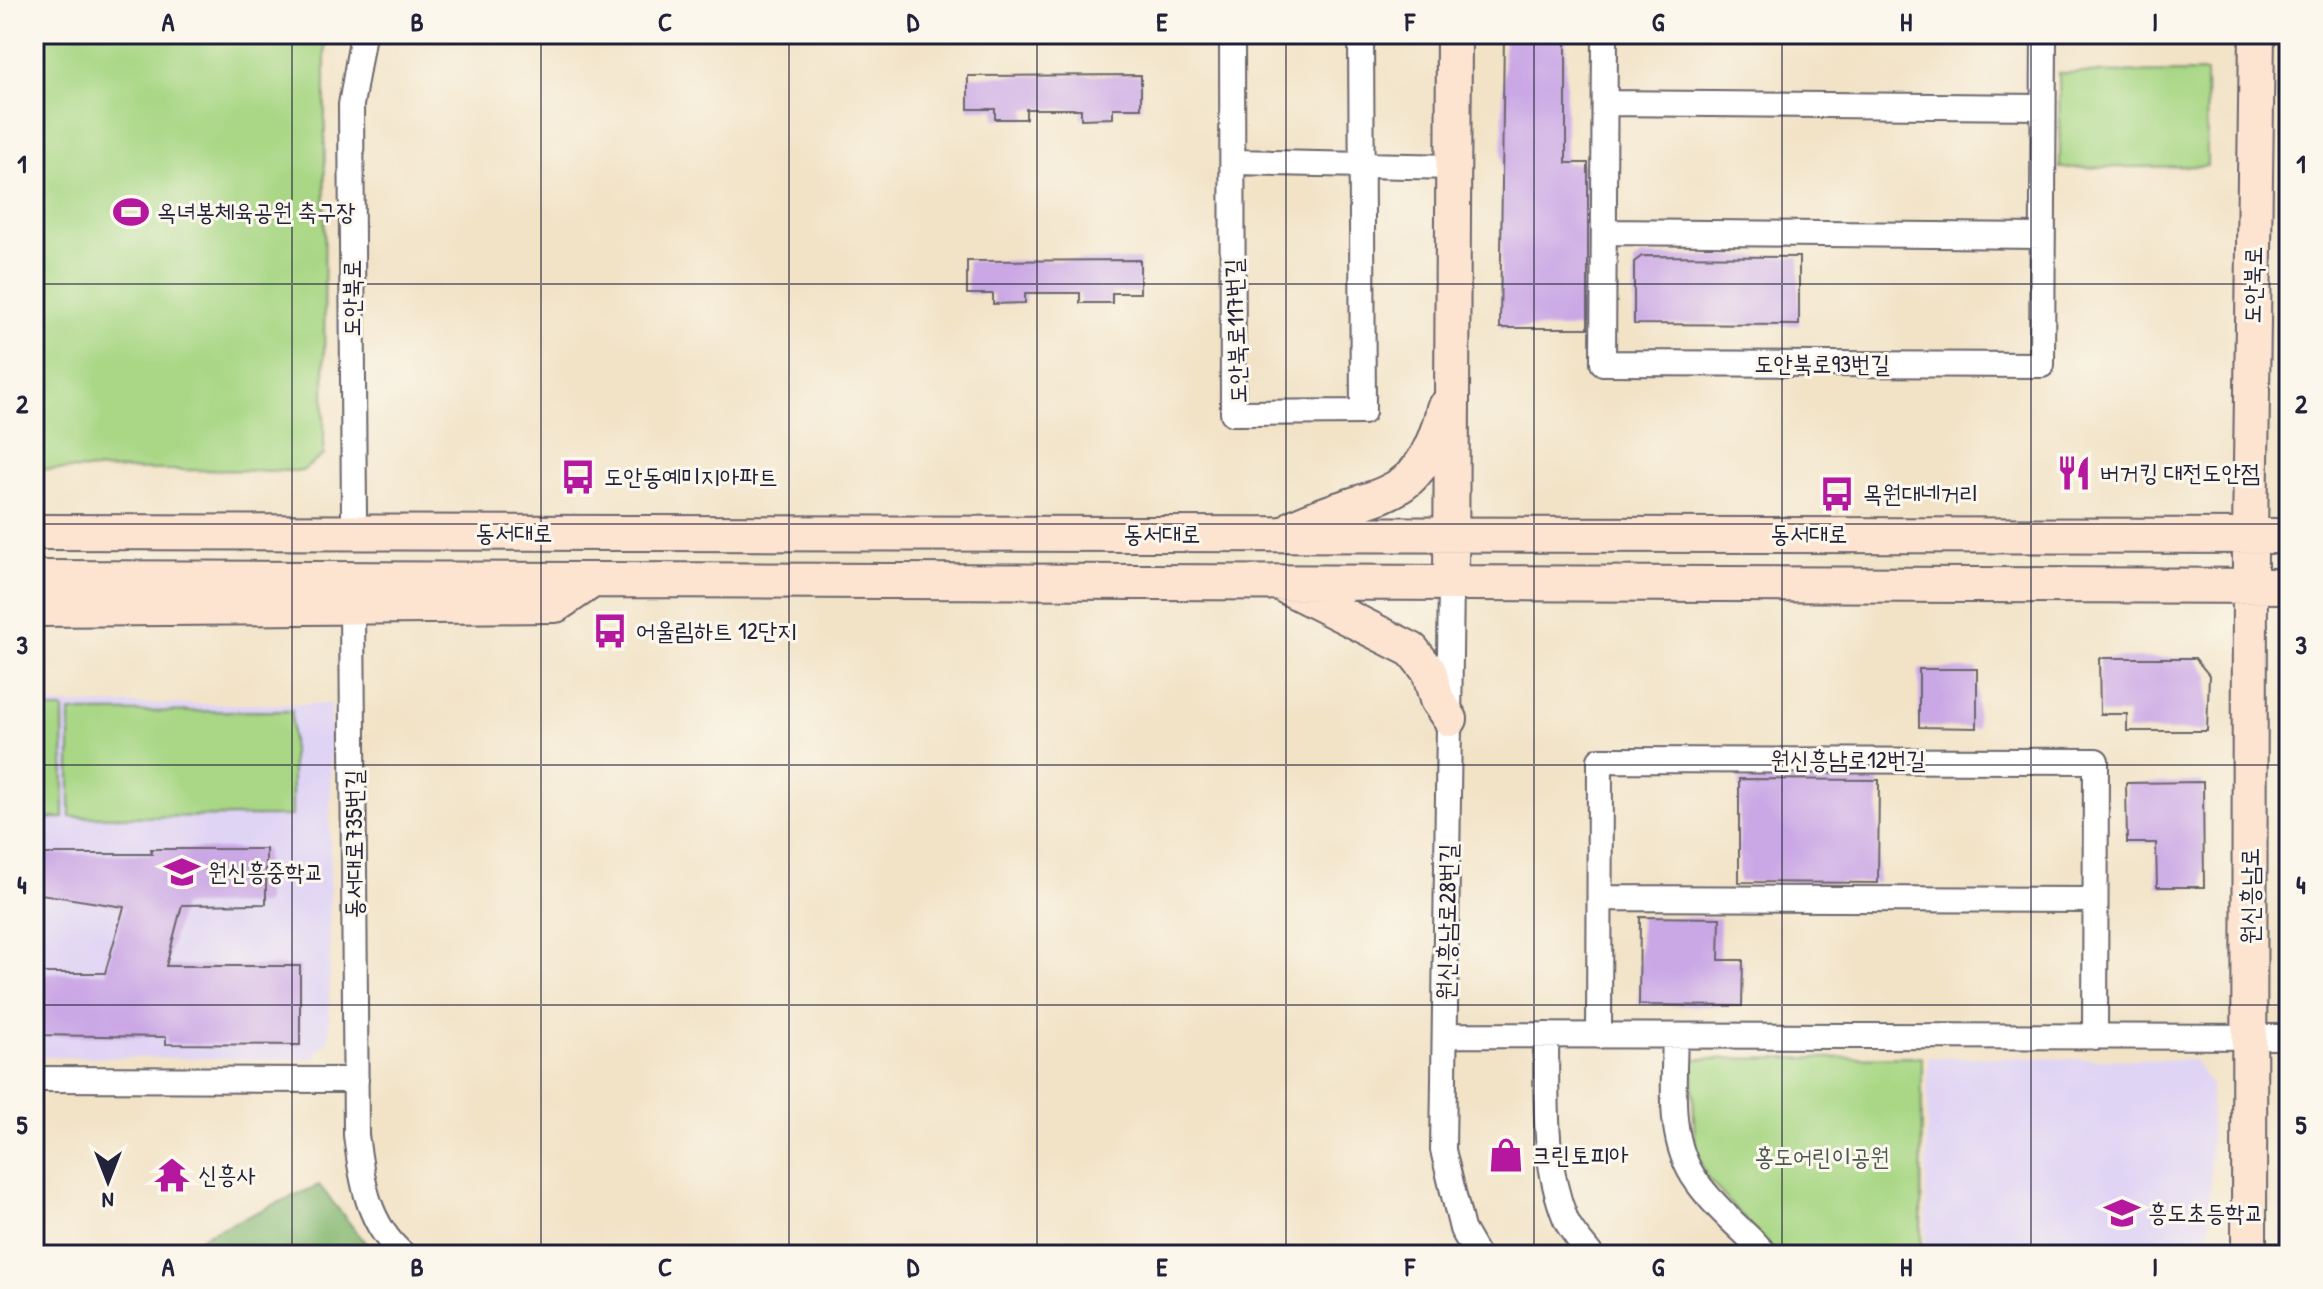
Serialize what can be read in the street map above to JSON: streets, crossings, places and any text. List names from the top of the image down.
{
  "streets": {
    "street": [
      "도안북로",
      "도안북로117번길",
      "도안북로93번길",
      "동서대로",
      "원신흥남로12번길",
      "동서대로735번길",
      "원신흥남로",
      "원신흥남로28번길"
    ]
  },
  "crossings": [
    ["도안북로", "동서대로"],
    ["도안북로", "원신흥남로"],
    ["동서대로", "원신흥남로"],
    ["동서대로", "원신흥남로28번길"]
  ],
  "parks": ["홍도어린이공원"],
  "places": {
    "sports": ["옥녀봉체육공원 축구장"],
    "restaurant": ["버거킹 대전도안점"],
    "bus stop": ["도안동예미지아파트", "목원대네거리", "어울림하트 12단지"],
    "school or university": ["원신흥중학교", "흥도초등학교"],
    "shop": ["크린토피아"],
    "temple": ["신흥사"]
  },
  "north": "bottom",
  "grid": {
    "columns": [
      "A",
      "B",
      "C",
      "D",
      "E",
      "F",
      "G",
      "H",
      "I"
    ],
    "rows": [
      "1",
      "2",
      "3",
      "4",
      "5"
    ]
  }
}
